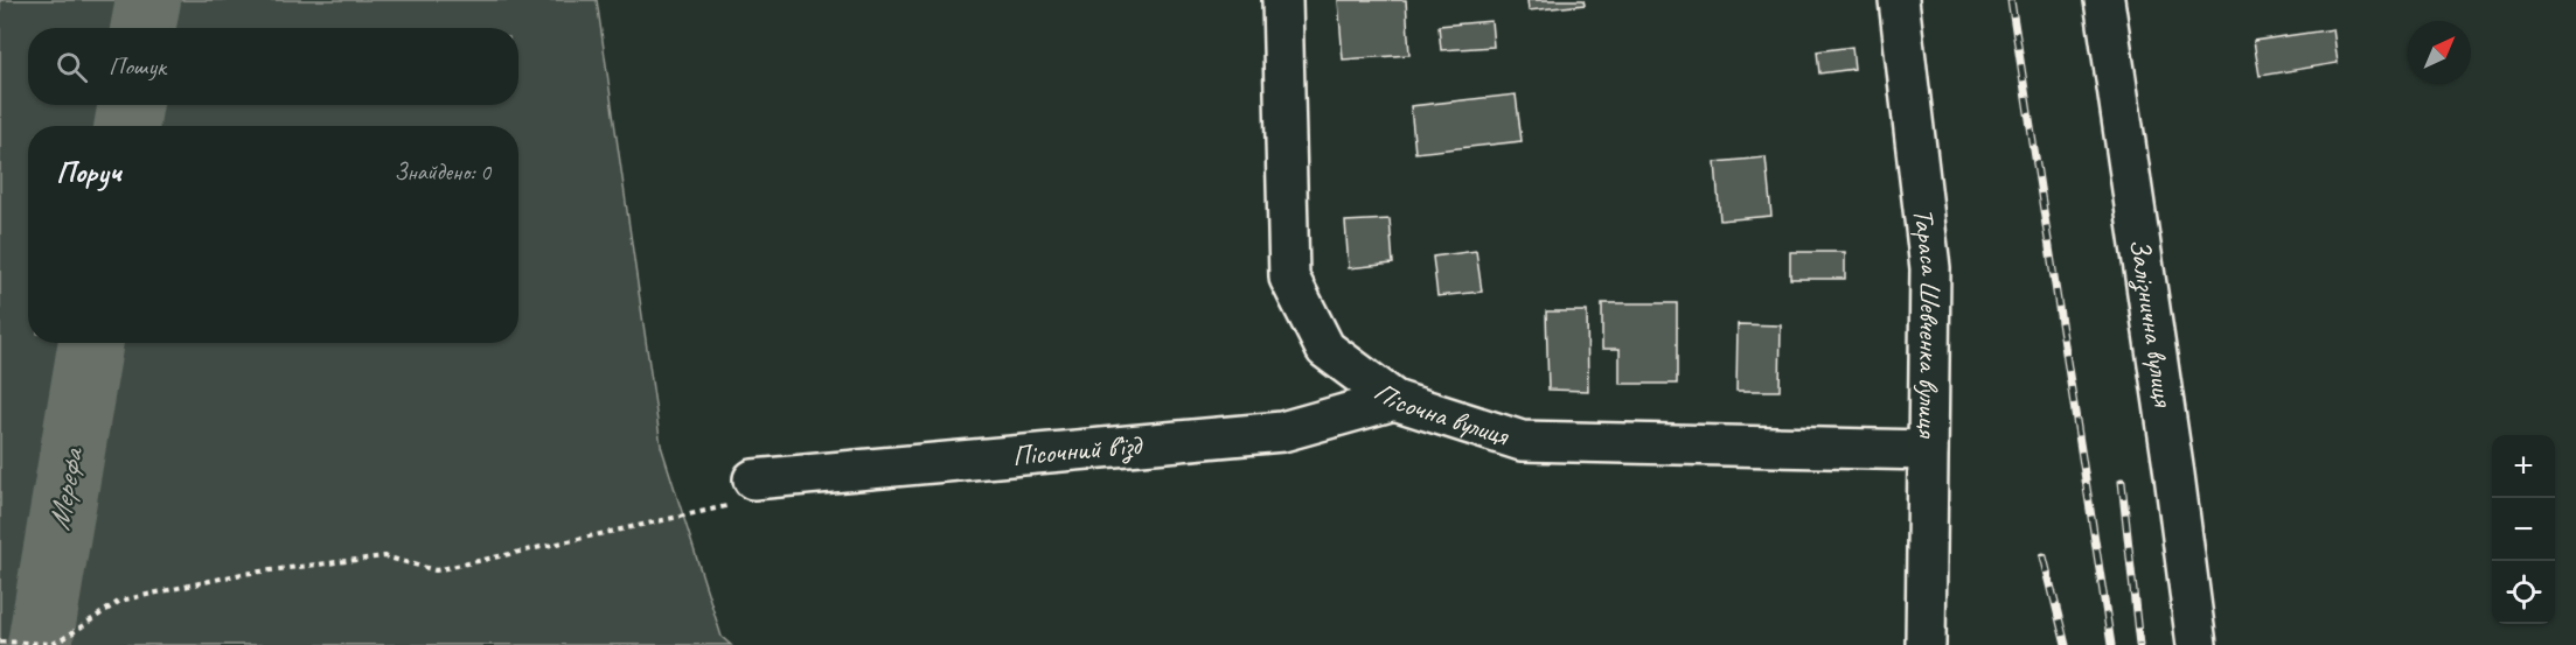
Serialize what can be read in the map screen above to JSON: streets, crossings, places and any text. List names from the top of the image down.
{
  "streets": {
    "street": [
      "Тараса Шевченка вулиця",
      "Залізнична вулиця",
      "Пісочна вулиця",
      "Пісочний в’їзд"
    ]
  },
  "crossings": [
    ["Тараса Шевченка вулиця", "Пісочна вулиця"],
    ["Пісочна вулиця", "Пісочний в’їзд"]
  ],
  "water": ["Мерефа"],
  "north": "top right",
  "page": {
    "search": "Пошук",
    "heading": ["Поруч", "Знайдено: 0"],
    "map_buttons": ["+", "−"]
  }
}
